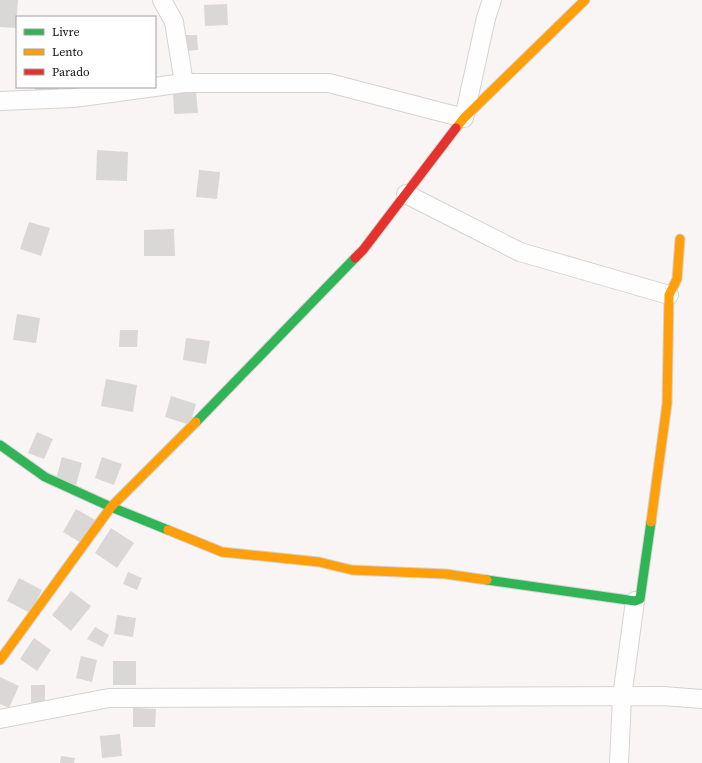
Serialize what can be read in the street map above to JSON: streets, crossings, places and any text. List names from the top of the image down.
{
  "legend": ["Livre", "Lento", "Parado"]
}
